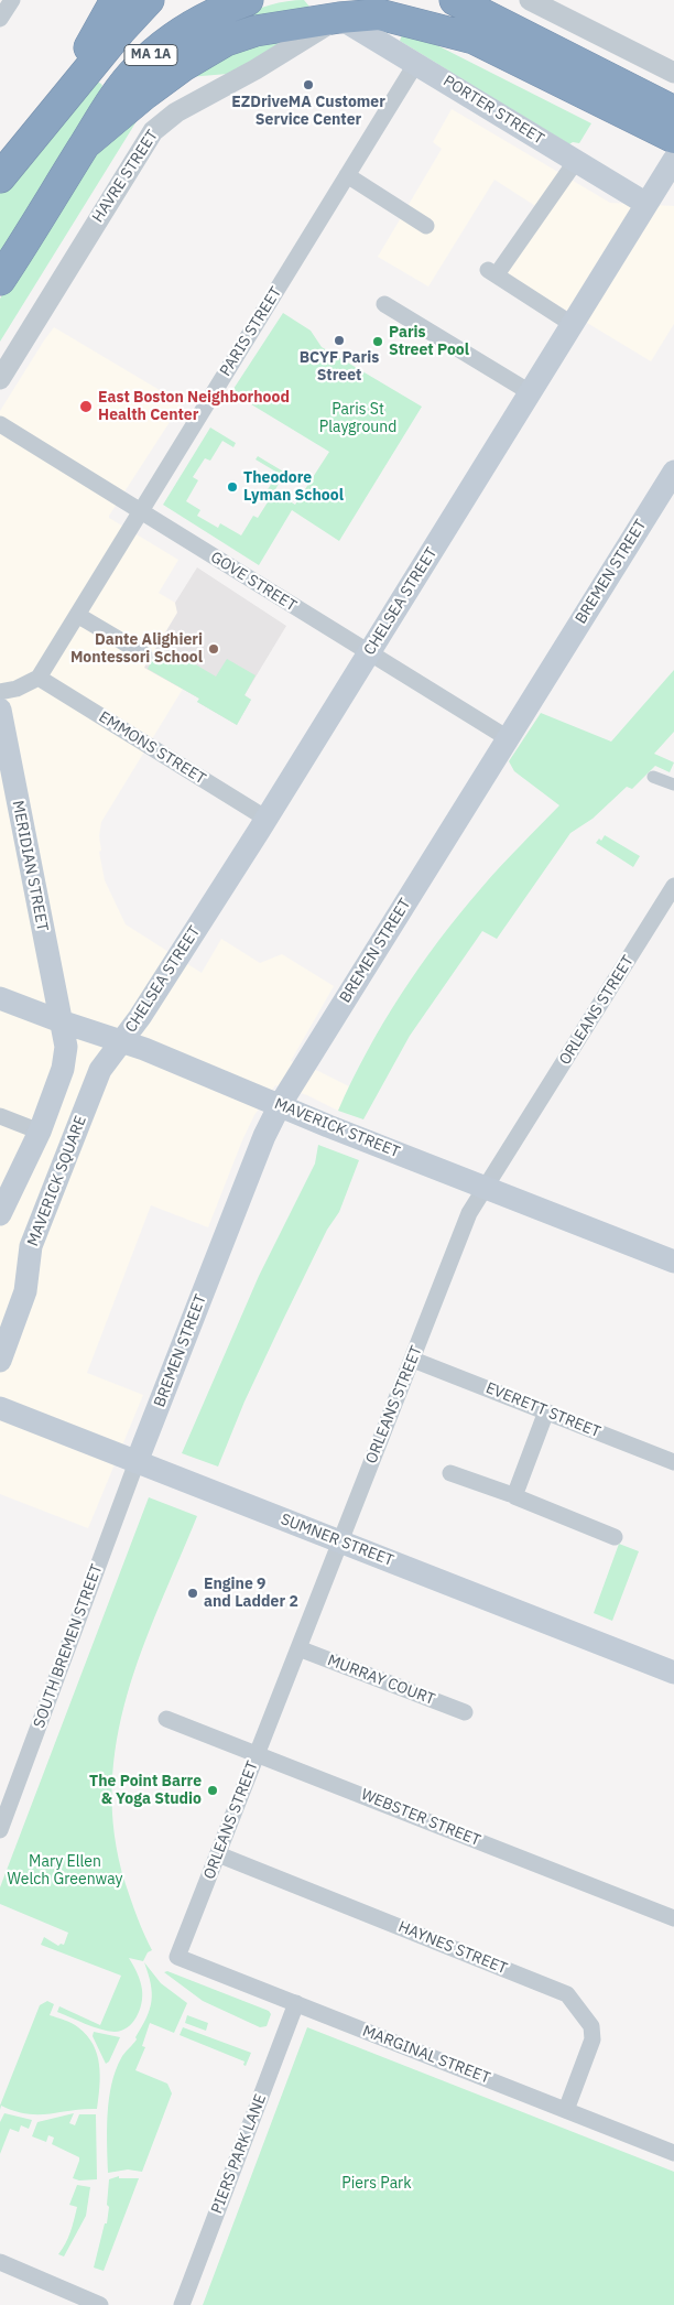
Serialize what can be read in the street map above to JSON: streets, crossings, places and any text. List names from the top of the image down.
{
  "streets": {
    "highway": ["MA 1A"],
    "main road": [
      "PORTER STREET",
      "BREMEN STREET",
      "CHELSEA STREET",
      "MERIDIAN STREET",
      "MAVERICK STREET",
      "MAVERICK SQUARE",
      "SUMNER STREET"
    ],
    "street": [
      "HAVRE STREET",
      "PARIS STREET",
      "GOVE STREET",
      "EMMONS STREET",
      "ORLEANS STREET",
      "EVERETT STREET",
      "SOUTH BREMEN STREET",
      "MURRAY COURT",
      "WEBSTER STREET",
      "HAYNES STREET",
      "MARGINAL STREET",
      "PIERS PARK LANE"
    ]
  },
  "crossings": [
    ["PORTER STREET", "HAVRE STREET"],
    ["PORTER STREET", "PARIS STREET"],
    ["PORTER STREET", "CHELSEA STREET"],
    ["PARIS STREET", "GOVE STREET"],
    ["PARIS STREET", "EMMONS STREET"],
    ["BREMEN STREET", "GOVE STREET"],
    ["BREMEN STREET", "MAVERICK STREET"],
    ["BREMEN STREET", "SUMNER STREET"],
    ["BREMEN STREET", "SOUTH BREMEN STREET"],
    ["GOVE STREET", "CHELSEA STREET"],
    ["CHELSEA STREET", "EMMONS STREET"],
    ["CHELSEA STREET", "MAVERICK STREET"],
    ["CHELSEA STREET", "MAVERICK SQUARE"],
    ["MERIDIAN STREET", "MAVERICK STREET"],
    ["ORLEANS STREET", "MAVERICK STREET"],
    ["ORLEANS STREET", "EVERETT STREET"],
    ["ORLEANS STREET", "SUMNER STREET"],
    ["ORLEANS STREET", "MURRAY COURT"],
    ["ORLEANS STREET", "WEBSTER STREET"],
    ["ORLEANS STREET", "HAYNES STREET"],
    ["ORLEANS STREET", "MARGINAL STREET"],
    ["MAVERICK STREET", "MAVERICK SQUARE"],
    ["SUMNER STREET", "SOUTH BREMEN STREET"],
    ["HAYNES STREET", "MARGINAL STREET"],
    ["MARGINAL STREET", "PIERS PARK LANE"]
  ],
  "parks": ["Paris St Playground", "Mary Ellen Welch Greenway", "Piers Park"],
  "places": [
    "EZDriveMA Customer Service Center",
    "BCYF Paris Street",
    "Paris Street Pool",
    "East Boston Neighborhood Health Center",
    "Theodore Lyman School",
    "Dante Alighieri Montessori School",
    "Engine 9 and Ladder 2",
    "The Point Barre & Yoga Studio"
  ]
}
